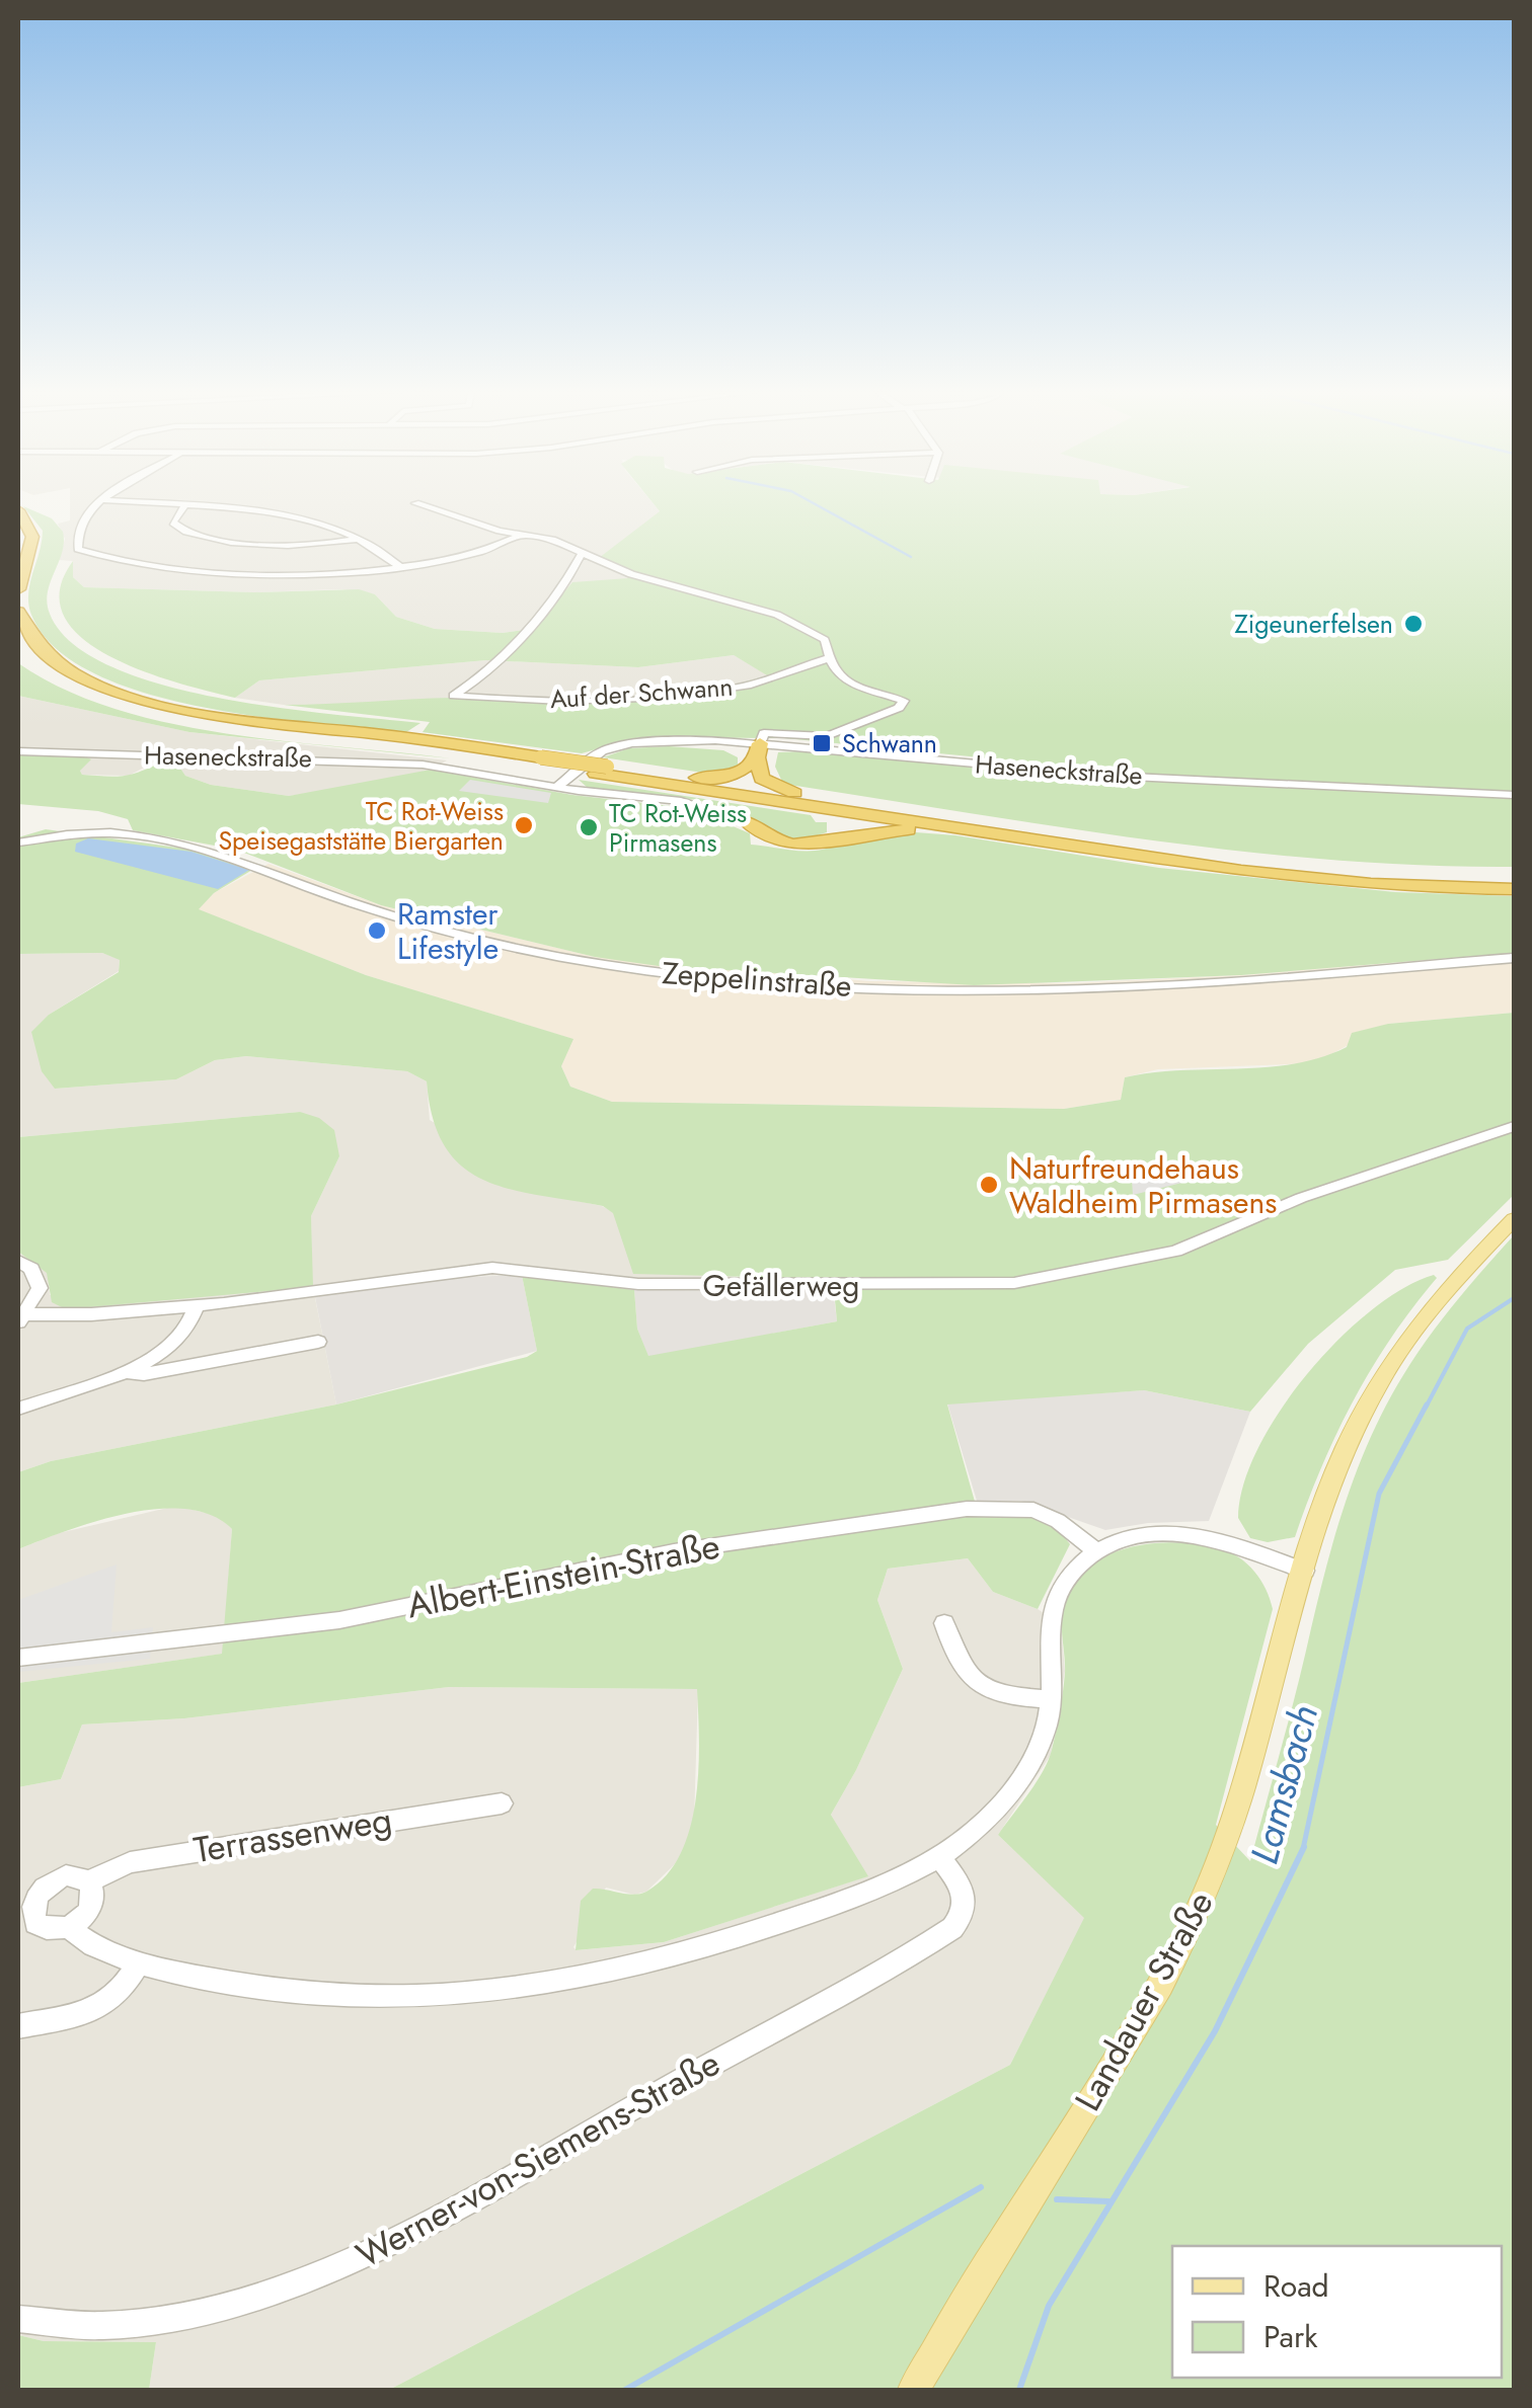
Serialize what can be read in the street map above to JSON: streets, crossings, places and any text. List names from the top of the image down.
{
  "streets": {
    "main road": ["Landauer Straße"],
    "street": [
      "Auf der Schwann",
      "Haseneckstraße",
      "Zeppelinstraße",
      "Gefällerweg",
      "Albert-Einstein-Straße",
      "Terrassenweg",
      "Werner-von-Siemens-Straße"
    ]
  },
  "water": ["Lamsbach"],
  "places": {
    "other": [
      "Zigeunerfelsen",
      "TC Rot-Weiss Speisegaststätte Biergarten",
      "TC Rot-Weiss Pirmasens",
      "Ramster Lifestyle",
      "Naturfreundehaus Waldheim Pirmasens"
    ],
    "transit": ["Schwann"]
  },
  "legend": ["Road", "Park"]
}
